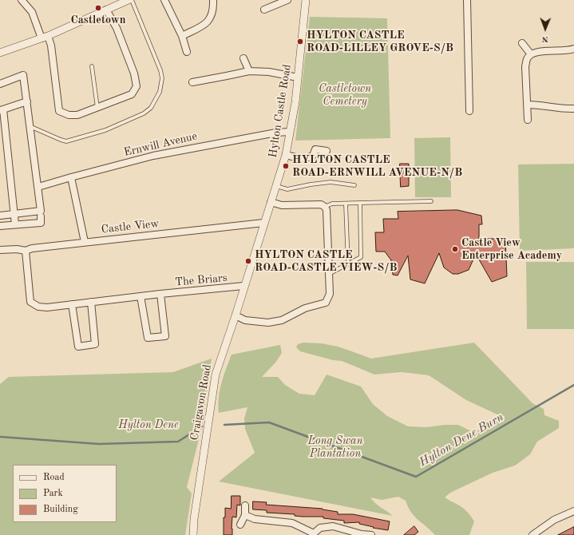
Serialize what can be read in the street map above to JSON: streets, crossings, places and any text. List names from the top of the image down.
{
  "streets": {
    "street": [
      "Hylton Castle Road",
      "Ernwill Avenue",
      "Castle View",
      "The Briars",
      "Craigavon Road"
    ]
  },
  "crossings": [
    ["Hylton Castle Road", "Ernwill Avenue"],
    ["Hylton Castle Road", "Castle View"],
    ["Hylton Castle Road", "Craigavon Road"],
    ["Castle View", "The Briars"],
    ["Castle View", "Craigavon Road"],
    ["The Briars", "Craigavon Road"]
  ],
  "water": ["Hylton Dene Burn"],
  "parks": ["Castletown Cemetery", "Hylton Dene", "Long Swan Plantation"],
  "places": [
    "Castletown",
    "HYLTON CASTLE ROAD-LILLEY GROVE-S/B",
    "HYLTON CASTLE ROAD-ERNWILL AVENUE-N/B",
    "Castle View Enterprise Academy",
    "HYLTON CASTLE ROAD-CASTLE VIEW-S/B"
  ],
  "legend": ["Road", "Park", "Building"],
  "north": "bottom"
}
